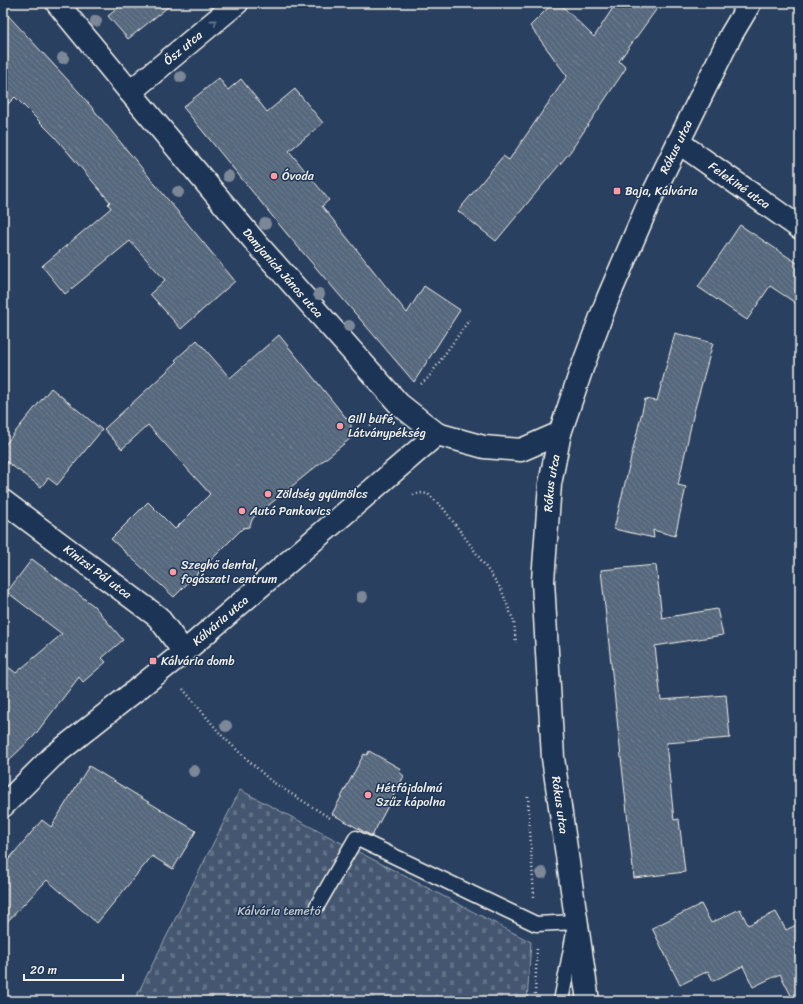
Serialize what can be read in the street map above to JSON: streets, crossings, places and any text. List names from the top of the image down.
{
  "streets": {
    "street": [
      "Ősz utca",
      "Rókus utca",
      "Felekiné utca",
      "Damjanich János utca",
      "Kinizsi Pál utca",
      "Kálvária utca"
    ]
  },
  "crossings": [
    ["Ősz utca", "Damjanich János utca"],
    ["Rókus utca", "Felekiné utca"],
    ["Rókus utca", "Damjanich János utca"],
    ["Damjanich János utca", "Kálvária utca"],
    ["Kinizsi Pál utca", "Kálvária utca"]
  ],
  "one_way": ["Ősz utca"],
  "parks": ["Kálvária temető"],
  "places": {
    "other": [
      "Óvoda",
      "Gill büfé, Látványpékség",
      "Zöldség gyümölcs",
      "Autó Pankovics",
      "Szeghő dental, fogászati centrum",
      "Hétfájdalmú Szűz kápolna"
    ],
    "transit": ["Baja, Kálvária", "Kálvária domb"]
  },
  "scale_bar": "20 m"
}
